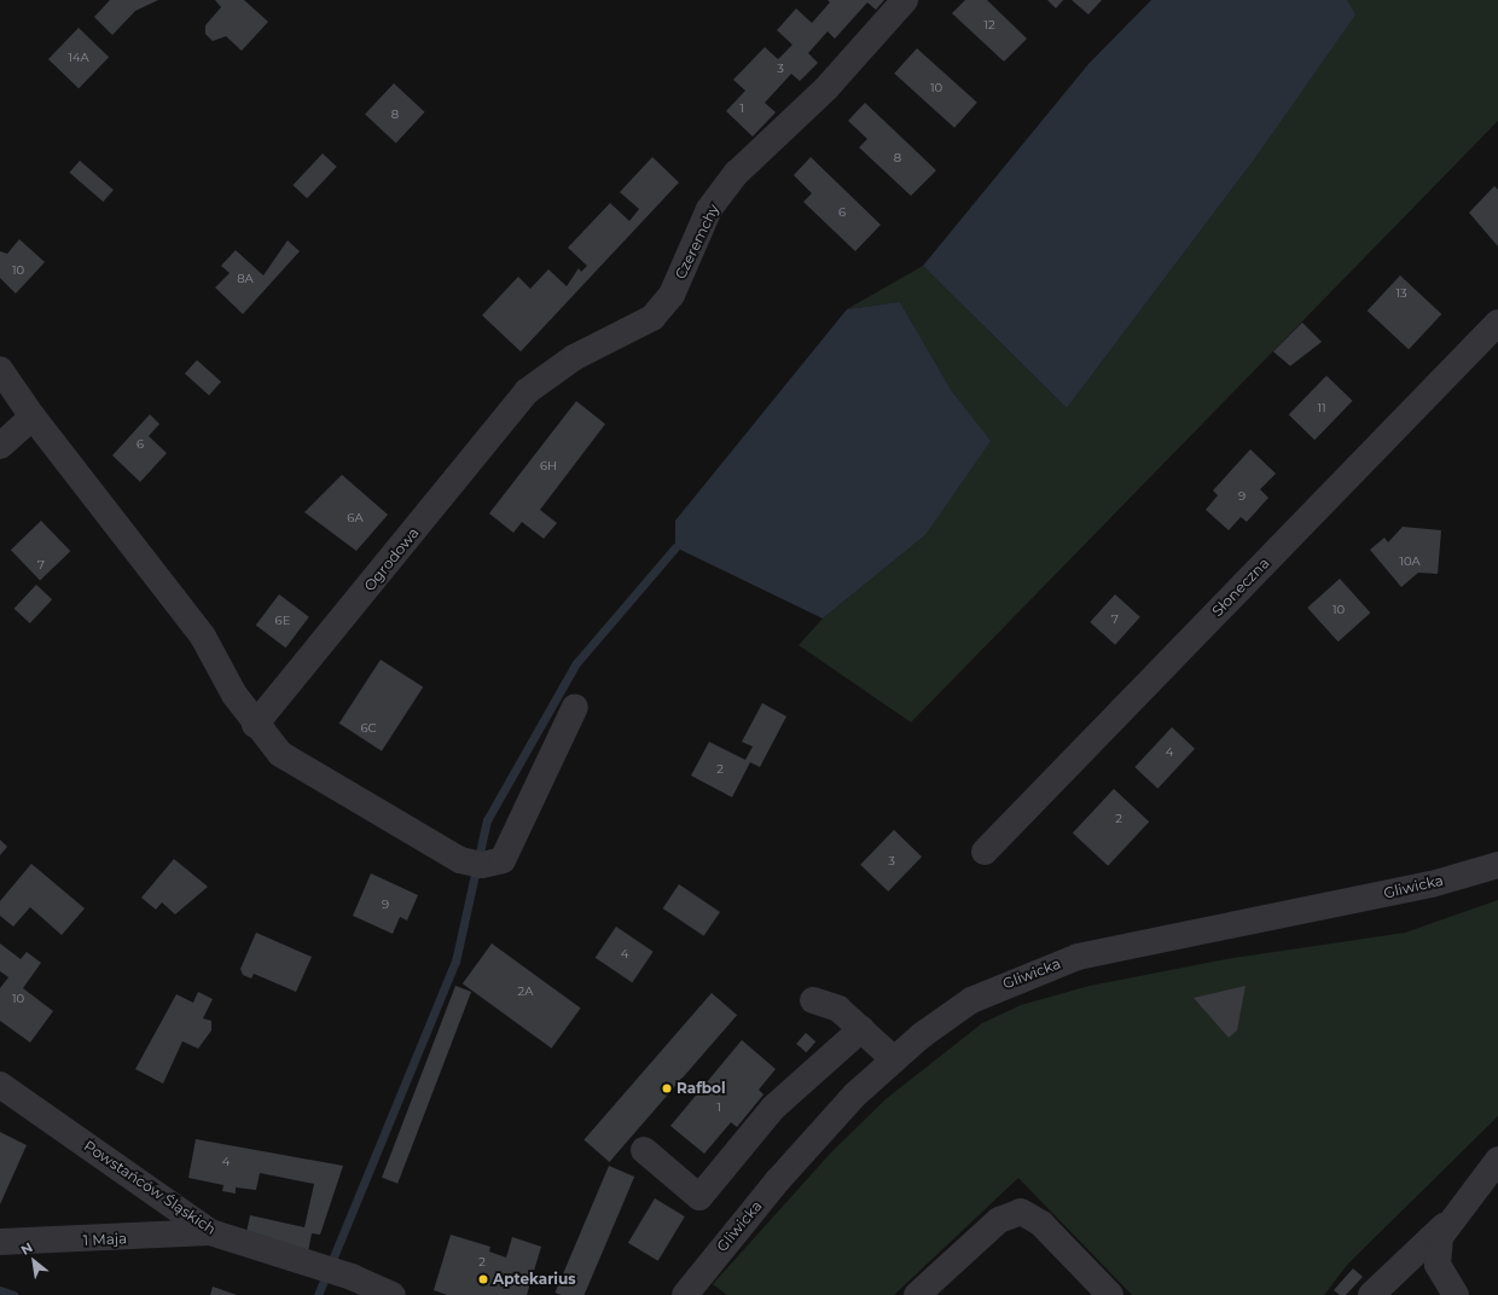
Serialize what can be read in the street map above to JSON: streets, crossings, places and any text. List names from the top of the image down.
{
  "streets": {
    "street": [
      "Czeremchy",
      "Ogrodowa",
      "Słoneczna",
      "Gliwicka",
      "Powstańców Śląskich",
      "1 Maja"
    ]
  },
  "crossings": [
    ["Czeremchy", "Ogrodowa"],
    ["Powstańców Śląskich", "1 Maja"]
  ],
  "places": ["Rafbol", "Aptekarius"],
  "house_numbers": [
    "12",
    "14A",
    "3",
    "10",
    "1",
    "8",
    "8",
    "6",
    "10",
    "8A",
    "13",
    "11",
    "6",
    "6H",
    "9",
    "6A",
    "10A",
    "7",
    "10",
    "7",
    "6E",
    "6C",
    "4",
    "2",
    "2",
    "3",
    "9",
    "4",
    "2A",
    "10",
    "1",
    "4",
    "2"
  ],
  "north": "top left"
}
